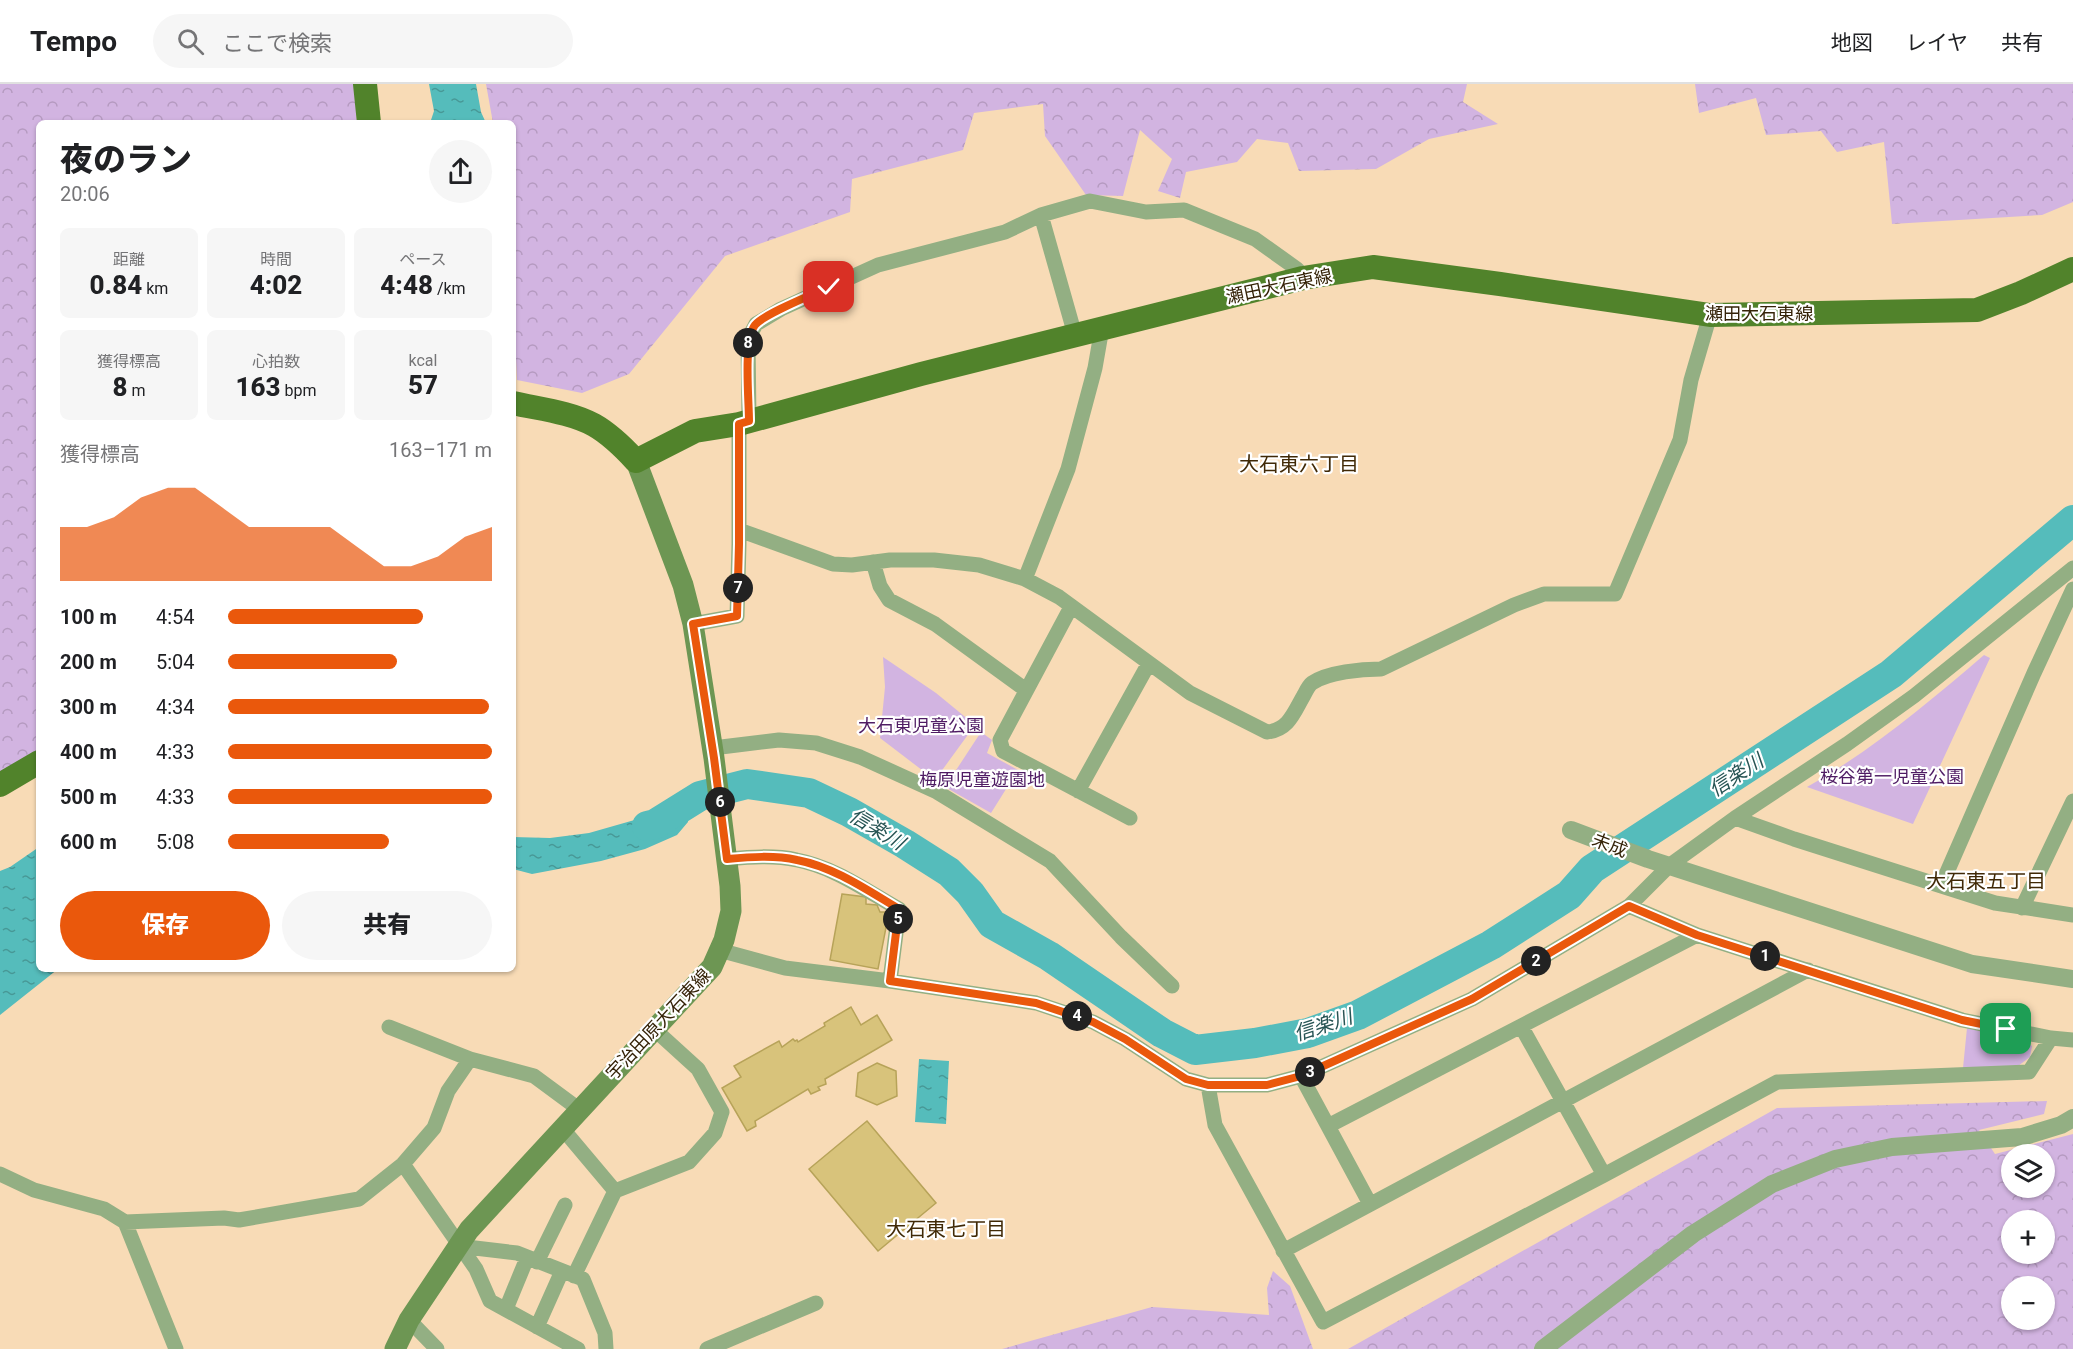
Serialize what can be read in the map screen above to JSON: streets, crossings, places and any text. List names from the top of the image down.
{
  "streets": {
    "main road": ["瀬田大石東線", "宇治田原大石東線"],
    "street": ["未成"]
  },
  "crossings": [
    ["瀬田大石東線", "宇治田原大石東線"]
  ],
  "districts": ["大石東六丁目", "大石東五丁目", "大石東七丁目"],
  "water": ["信楽川"],
  "parks": ["大石東児童公園", "桜谷第一児童公園", "梅原児童遊園地"],
  "page": {
    "header": "Tempo",
    "search": "ここで検索",
    "nav": ["地図", "レイヤ", "共有"],
    "heading": ["夜のラン", "20:06"],
    "stats": [
      ["距離", "0.84 km"],
      ["時間", "4:02"],
      ["ペース", "4:48 /km"],
      ["獲得標高", "8 m"],
      ["心拍数", "163 bpm"],
      ["kcal", "57"]
    ],
    "pins": [
      "8",
      "7",
      "6",
      "5",
      "1",
      "2",
      "4",
      "3"
    ],
    "chart": ["獲得標高", "163–171 m"],
    "list": [
      {
        "name": "100 m",
        "note": "4:54"
      },
      {
        "name": "200 m",
        "note": "5:04"
      },
      {
        "name": "300 m",
        "note": "4:34"
      },
      {
        "name": "400 m",
        "note": "4:33"
      },
      {
        "name": "500 m",
        "note": "4:33"
      },
      {
        "name": "600 m",
        "note": "5:08"
      }
    ],
    "buttons": ["保存", "共有"],
    "map_buttons": ["+", "−"]
  }
}
